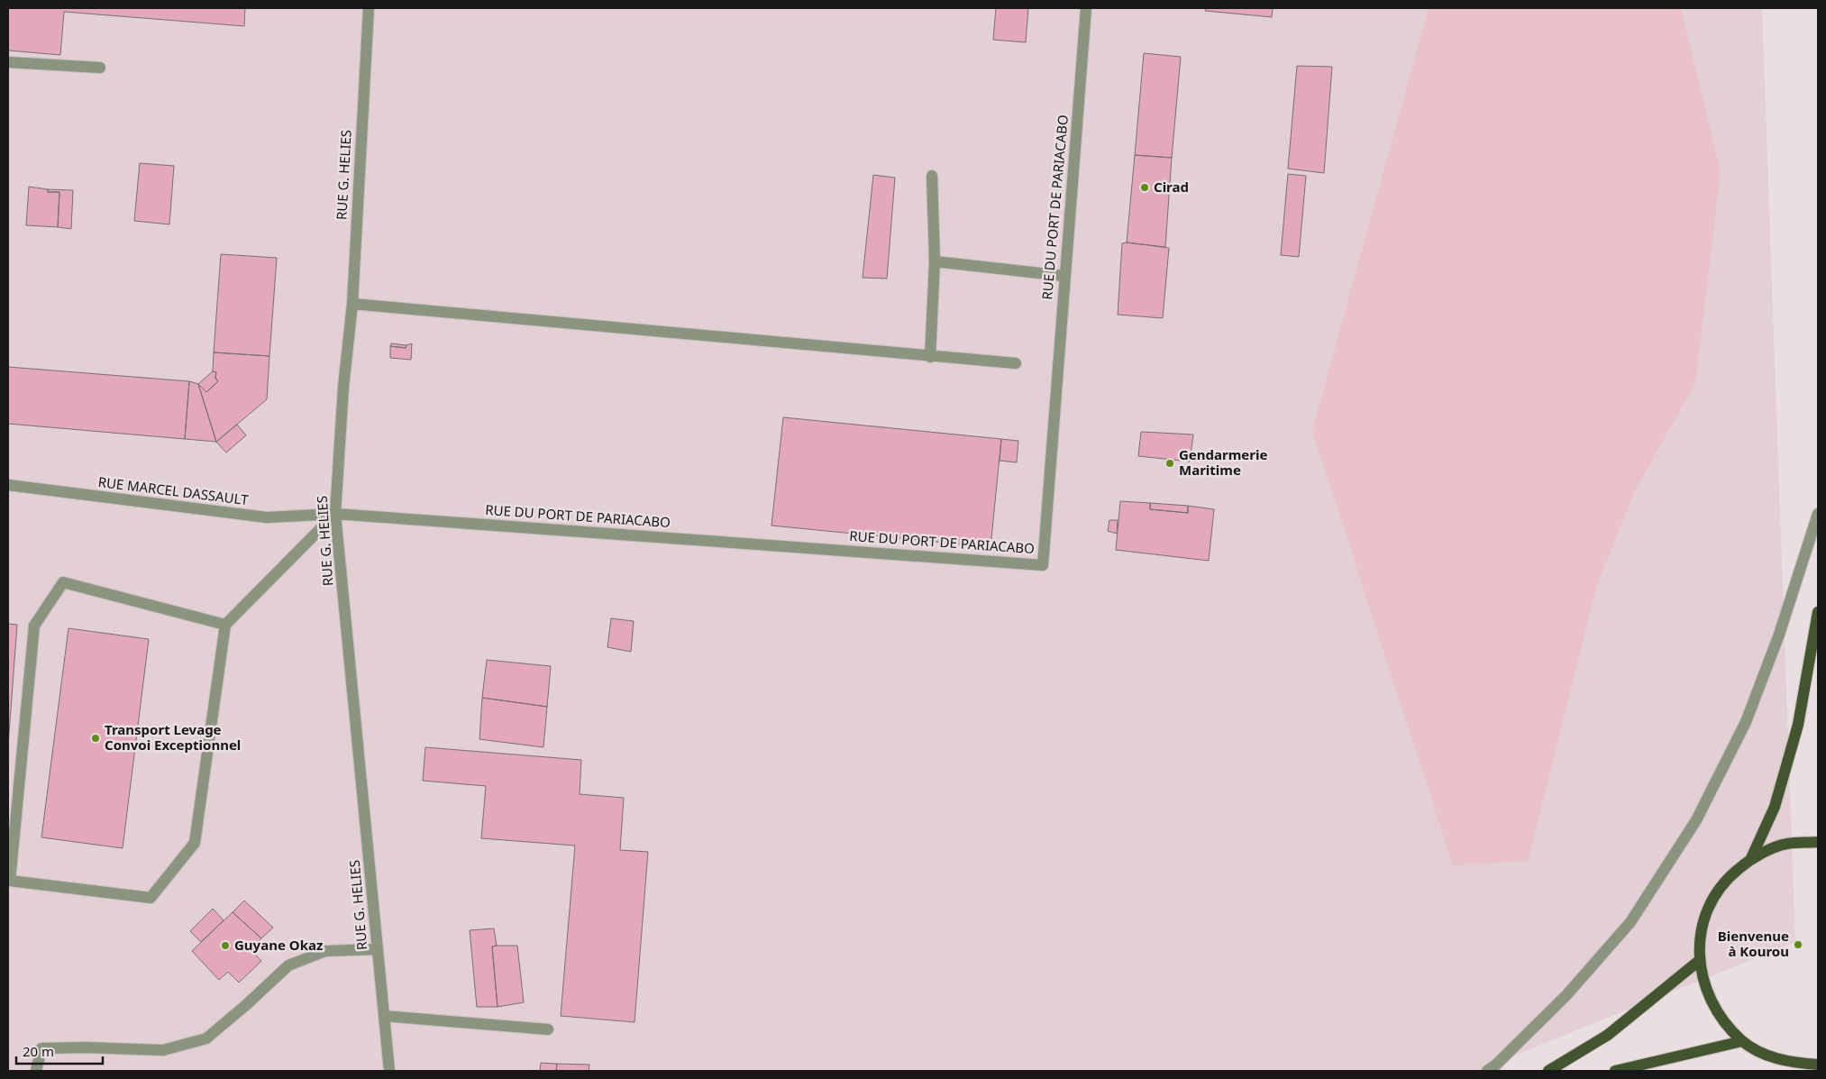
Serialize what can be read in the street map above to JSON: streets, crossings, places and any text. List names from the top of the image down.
{
  "streets": {
    "lane": ["RUE G. HELIES", "RUE DU PORT DE PARIACABO", "RUE MARCEL DASSAULT"]
  },
  "crossings": [
    ["RUE G. HELIES", "RUE DU PORT DE PARIACABO"],
    ["RUE G. HELIES", "RUE MARCEL DASSAULT"],
    ["RUE DU PORT DE PARIACABO", "RUE MARCEL DASSAULT"]
  ],
  "places": [
    "Cirad",
    "Gendarmerie Maritime",
    "Transport Levage Convoi Exceptionnel",
    "Bienvenue à Kourou",
    "Guyane Okaz"
  ],
  "scale_bar": "20 m"
}
